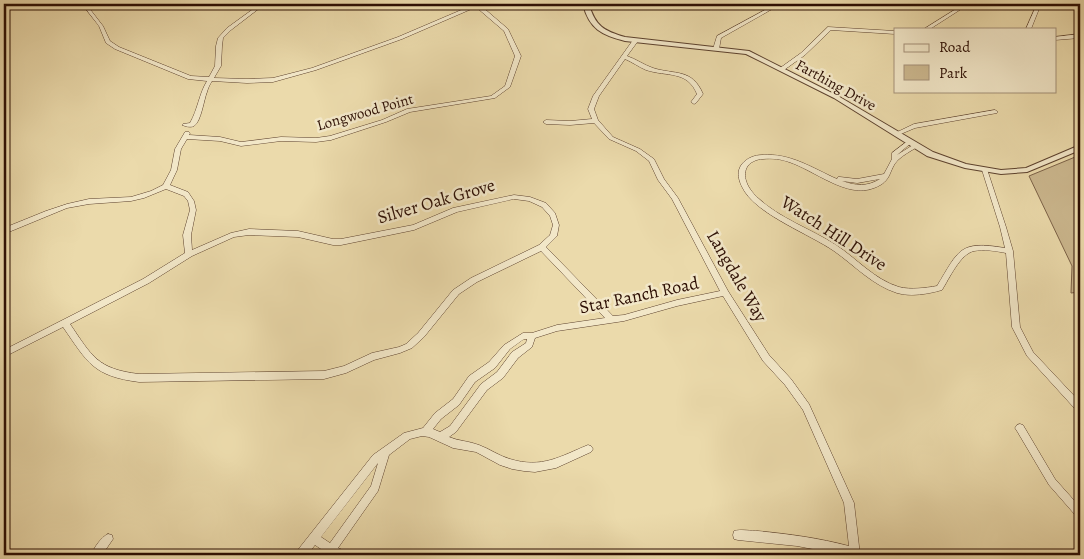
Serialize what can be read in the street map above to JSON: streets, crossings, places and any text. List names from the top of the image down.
{
  "streets": {
    "street": [
      "Farthing Drive",
      "Longwood Point",
      "Silver Oak Grove",
      "Watch Hill Drive",
      "Langdale Way",
      "Star Ranch Road"
    ]
  },
  "crossings": [
    ["Farthing Drive", "Watch Hill Drive"],
    ["Langdale Way", "Star Ranch Road"]
  ],
  "legend": ["Road", "Park"]
}
